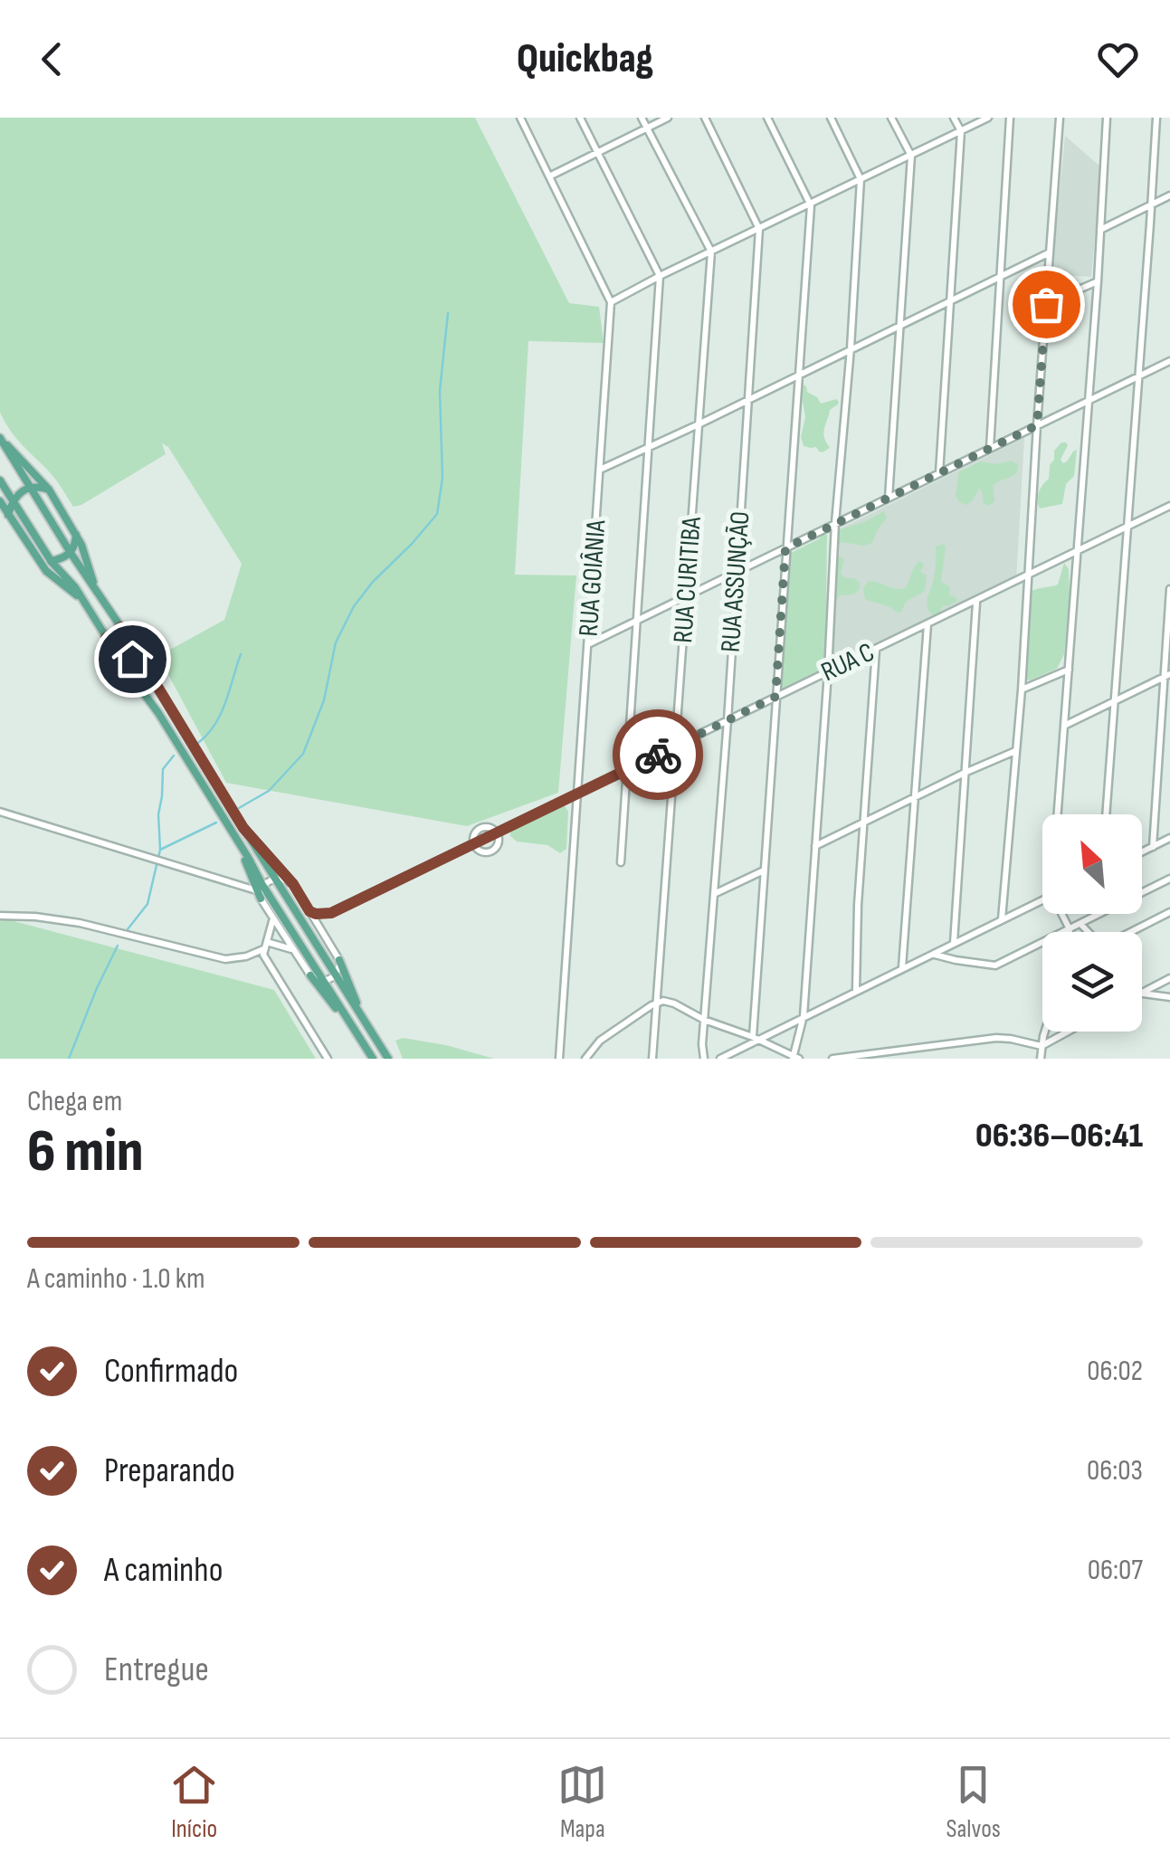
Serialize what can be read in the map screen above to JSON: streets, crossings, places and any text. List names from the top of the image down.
{
  "streets": {
    "street": [
      "RUA GOIÂNIA",
      "RUA CURITIBA",
      "RUA ASSUNÇÃO",
      "RUA C"
    ]
  },
  "crossings": [
    ["RUA GOIÂNIA", "RUA C"],
    ["RUA CURITIBA", "RUA C"],
    ["RUA ASSUNÇÃO", "RUA C"]
  ],
  "north": "top left",
  "page": {
    "header": "Quickbag",
    "heading": ["6 min", "Chega em", "06:36–06:41"],
    "bar": "A caminho · 1.0 km",
    "list": [
      ["Confirmado", "06:02"],
      ["Preparando", "06:03"],
      ["A caminho", "06:07"],
      "Entregue"
    ],
    "tabs": ["Início", "Mapa", "Salvos"]
  }
}
